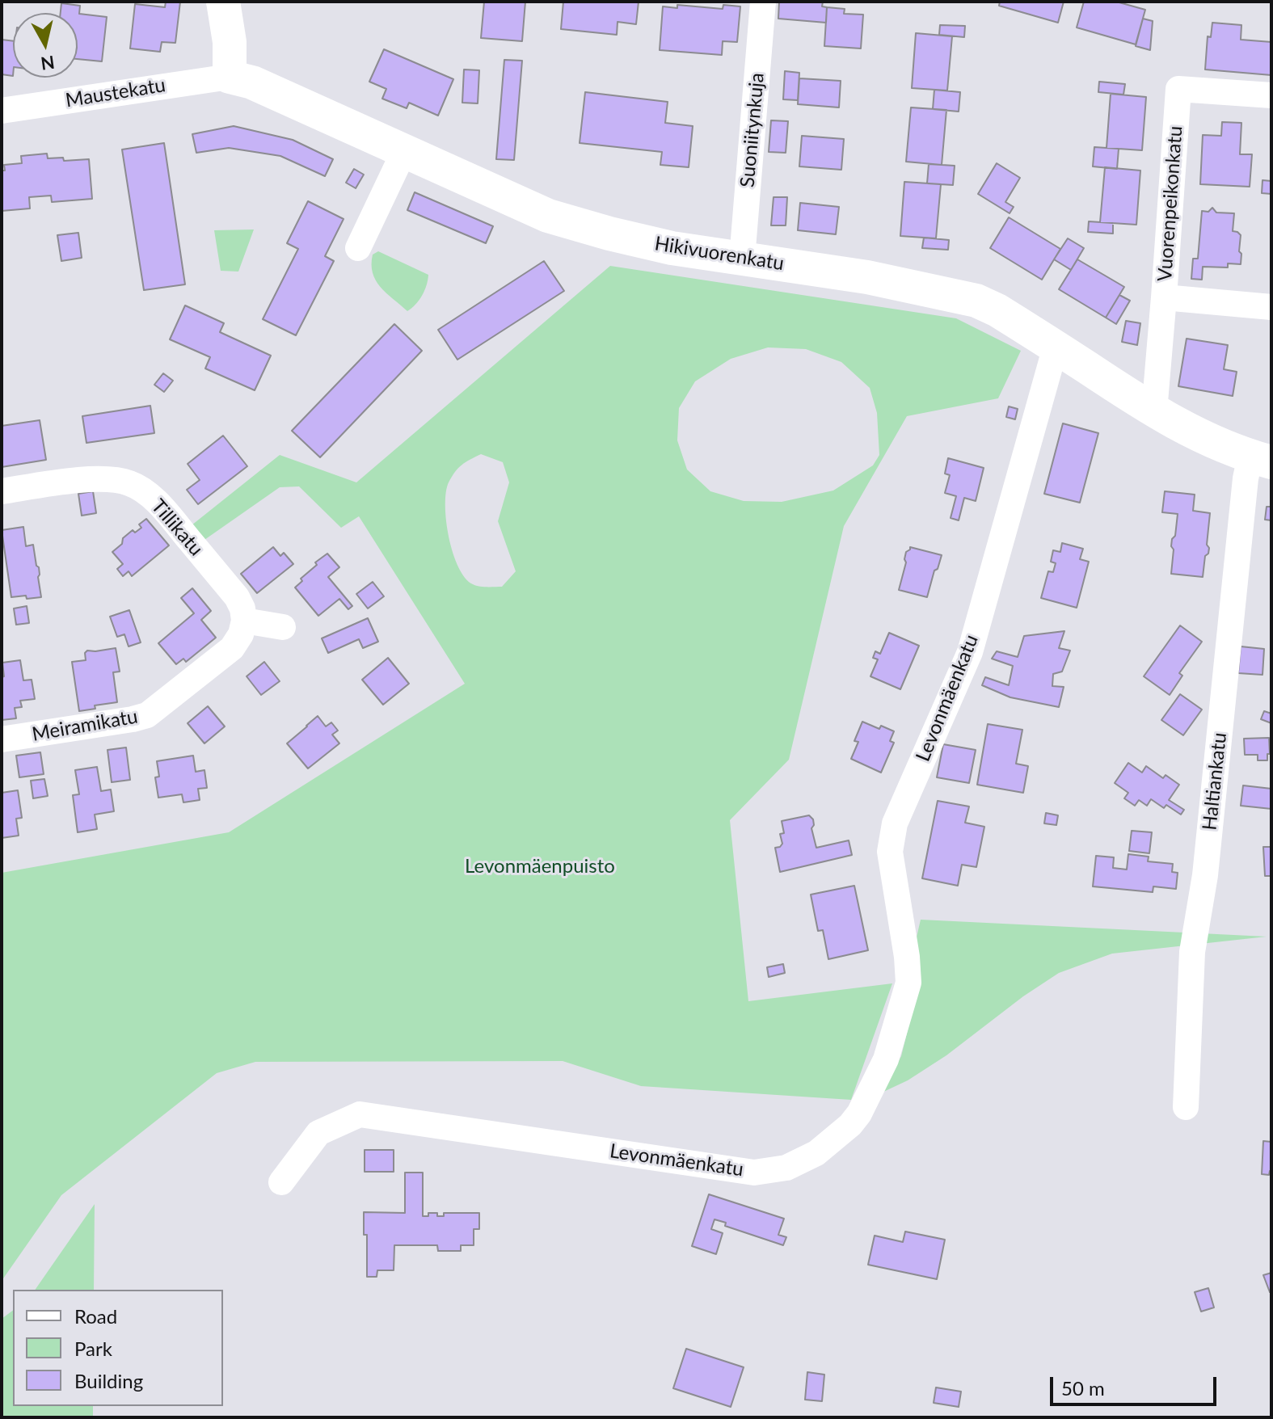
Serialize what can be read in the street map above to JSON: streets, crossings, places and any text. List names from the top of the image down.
{
  "streets": {
    "street": [
      "Maustekatu",
      "Suoniitynkuja",
      "Vuorenpeikonkatu",
      "Hikivuorenkatu",
      "Tillikatu",
      "Levonmäenkatu",
      "Meiramikatu",
      "Haltiankatu"
    ]
  },
  "crossings": [
    ["Maustekatu", "Hikivuorenkatu"],
    ["Suoniitynkuja", "Hikivuorenkatu"],
    ["Vuorenpeikonkatu", "Hikivuorenkatu"],
    ["Hikivuorenkatu", "Levonmäenkatu"],
    ["Hikivuorenkatu", "Haltiankatu"],
    ["Tillikatu", "Meiramikatu"]
  ],
  "parks": ["Levonmäenpuisto"],
  "legend": ["Road", "Park", "Building"],
  "scale_bar": "50 m",
  "north": "bottom"
}
